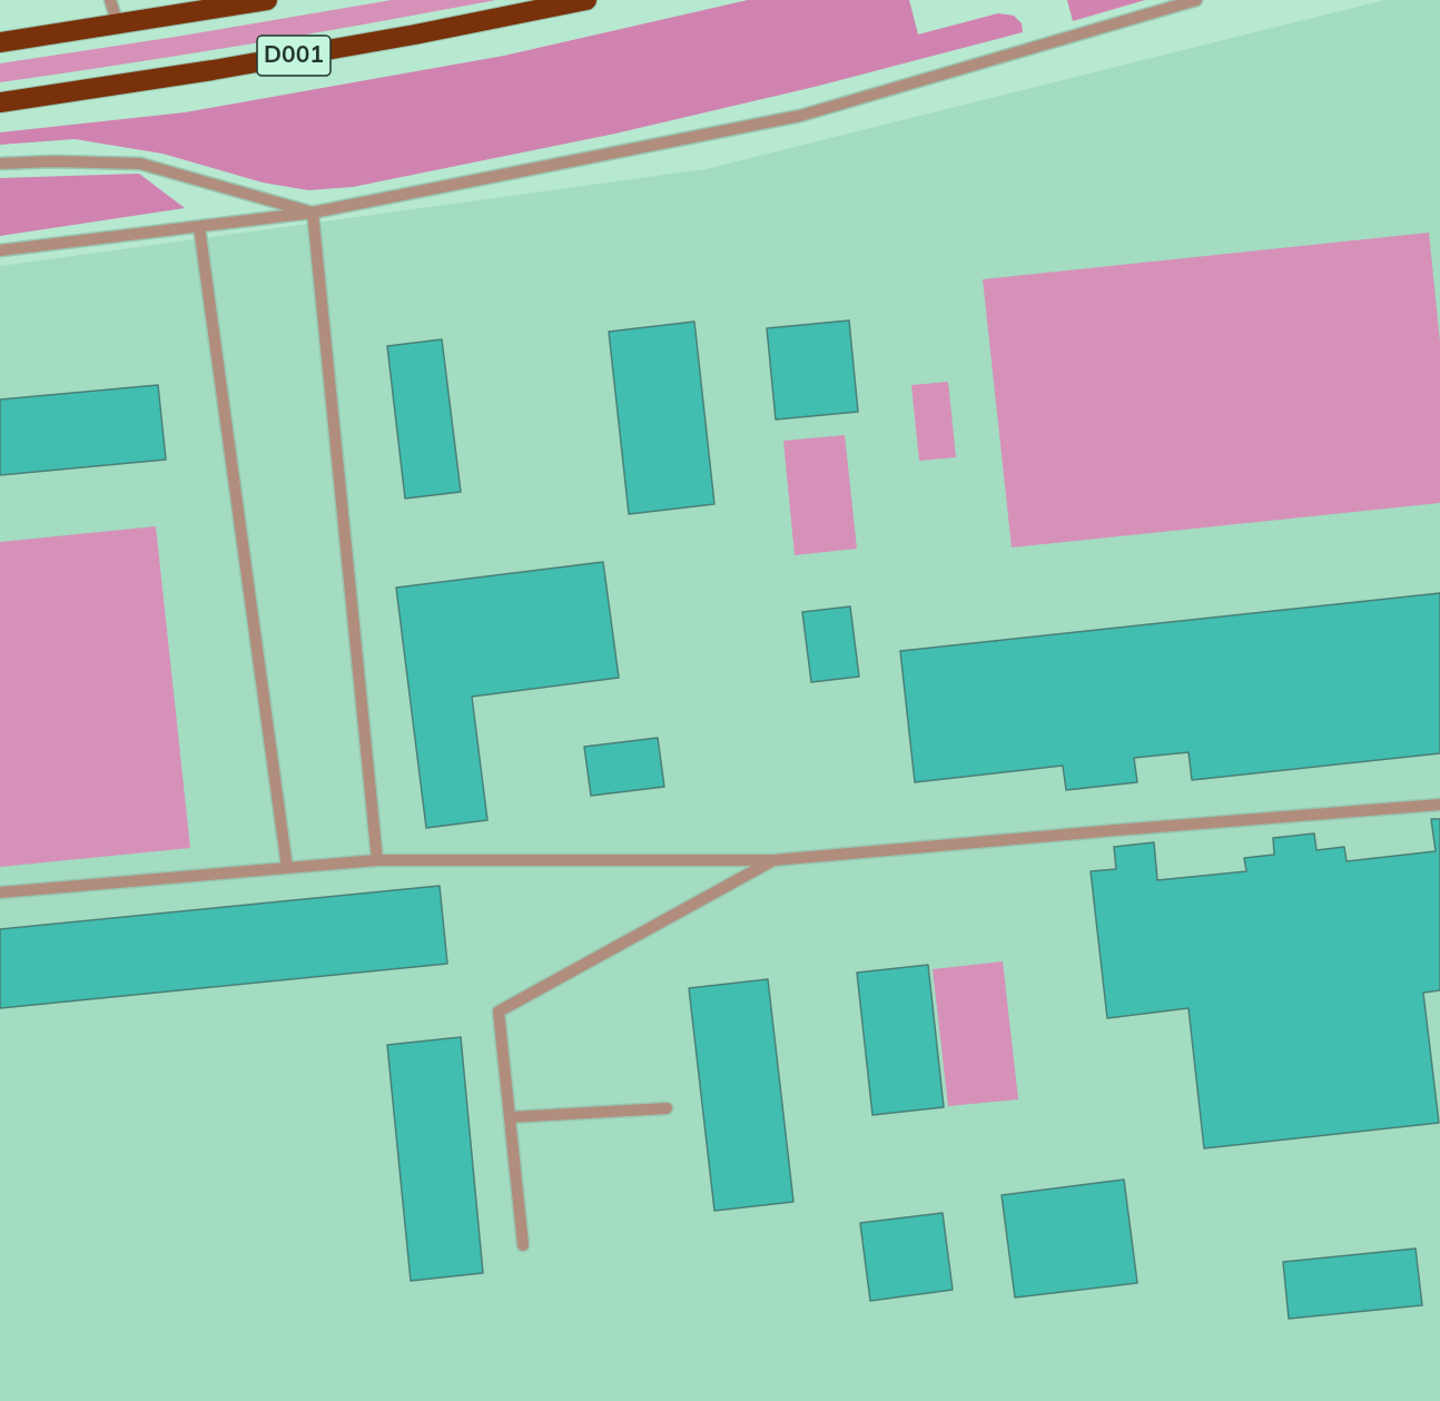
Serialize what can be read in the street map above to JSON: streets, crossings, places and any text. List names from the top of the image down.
{
  "streets": {
    "highway": ["D001"]
  }
}
